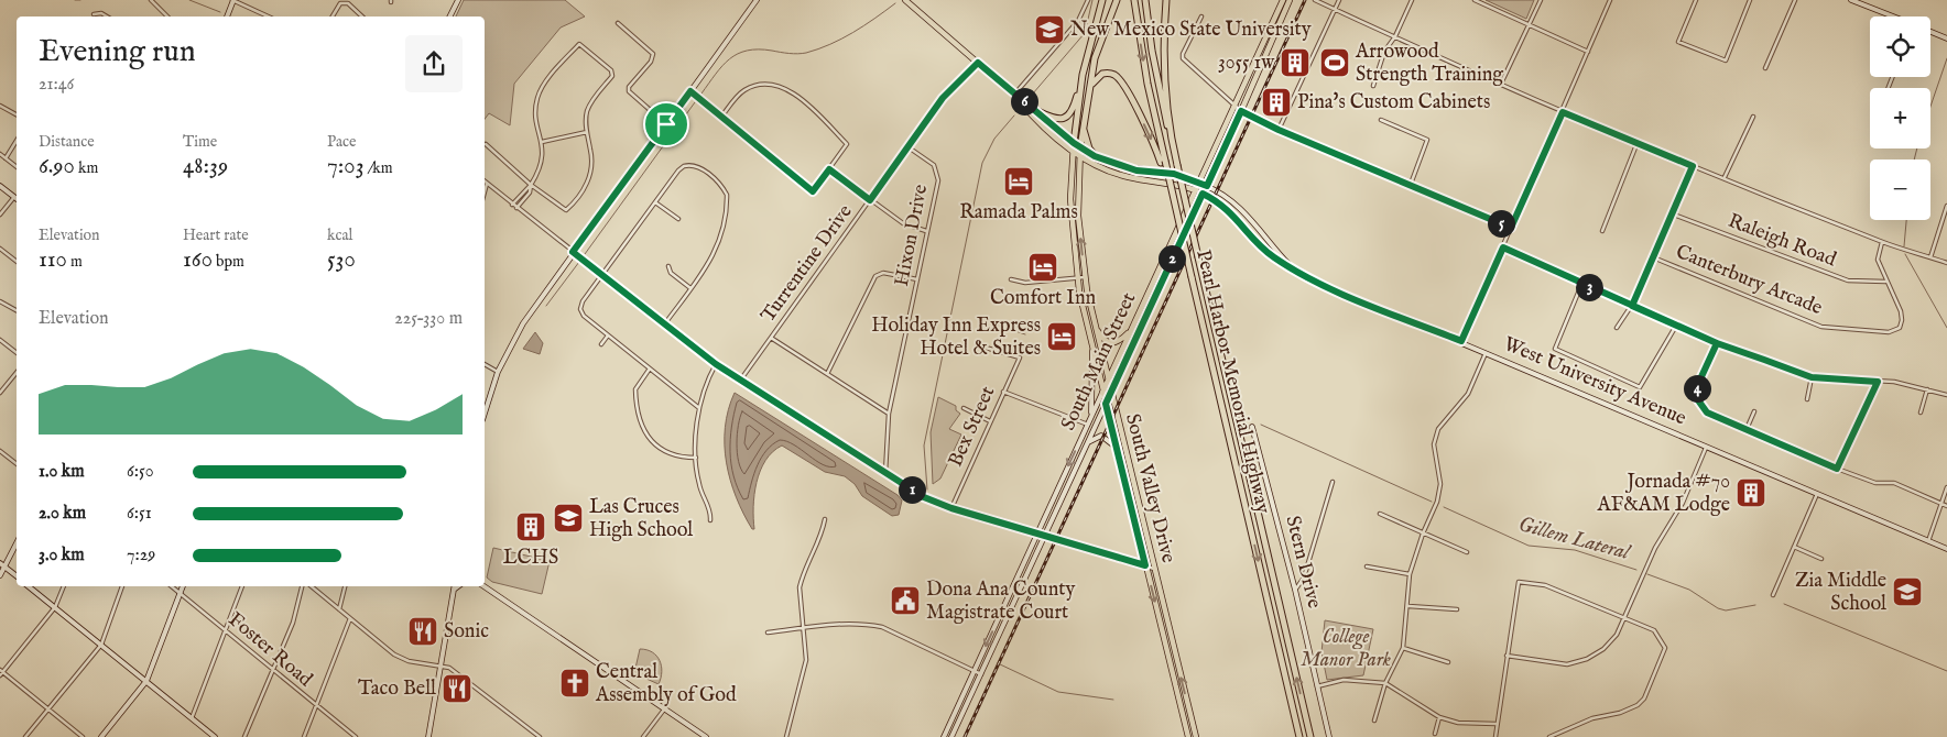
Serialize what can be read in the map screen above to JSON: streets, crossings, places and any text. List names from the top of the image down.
{
  "streets": {
    "highway": ["Pearl Harbor Memorial Highway"],
    "main road": ["South Main Street", "West University Avenue", "South Valley Drive"],
    "street": [
      "Hixon Drive",
      "Raleigh Road",
      "Turrentine Drive",
      "Canterbury Arcade",
      "Bex Street",
      "Stern Drive",
      "Foster Road"
    ]
  },
  "crossings": [
    ["Hixon Drive", "Turrentine Drive"],
    ["Raleigh Road", "Canterbury Arcade"],
    ["South Main Street", "West University Avenue"],
    ["South Main Street", "South Valley Drive"],
    ["West University Avenue", "South Valley Drive"]
  ],
  "water": ["Gillem Lateral"],
  "parks": ["College Manor Park"],
  "places": {
    "school or university": ["New Mexico State University", "Las Cruces High School", "Zia Middle School"],
    "building": [
      "3055 1w",
      "Pina's Custom Cabinets",
      "Jornada #70 AF&AM Lodge",
      "LCHS"
    ],
    "sports": ["Arrowood Strength Training"],
    "hotel": ["Ramada Palms", "Comfort Inn", "Holiday Inn Express Hotel & Suites"],
    "public building": ["Dona Ana County Magistrate Court"],
    "restaurant": ["Sonic", "Taco Bell"],
    "church": ["Central Assembly of God"]
  },
  "page": {
    "map_buttons": ["+", "−"],
    "heading": ["Evening run", "21:46"],
    "pins": [
      "6",
      "5",
      "2",
      "3",
      "4",
      "1"
    ],
    "stats": [
      ["Distance", "6.90 km"],
      ["Time", "48:39"],
      ["Pace", "7:03 /km"],
      ["Elevation", "110 m"],
      ["Heart rate", "160 bpm"],
      ["kcal", "530"]
    ],
    "chart": ["Elevation", "225–330 m"],
    "list": [
      {
        "name": "1.0 km",
        "note": "6:50"
      },
      {
        "name": "2.0 km",
        "note": "6:51"
      },
      {
        "name": "3.0 km",
        "note": "7:29"
      }
    ]
  }
}
